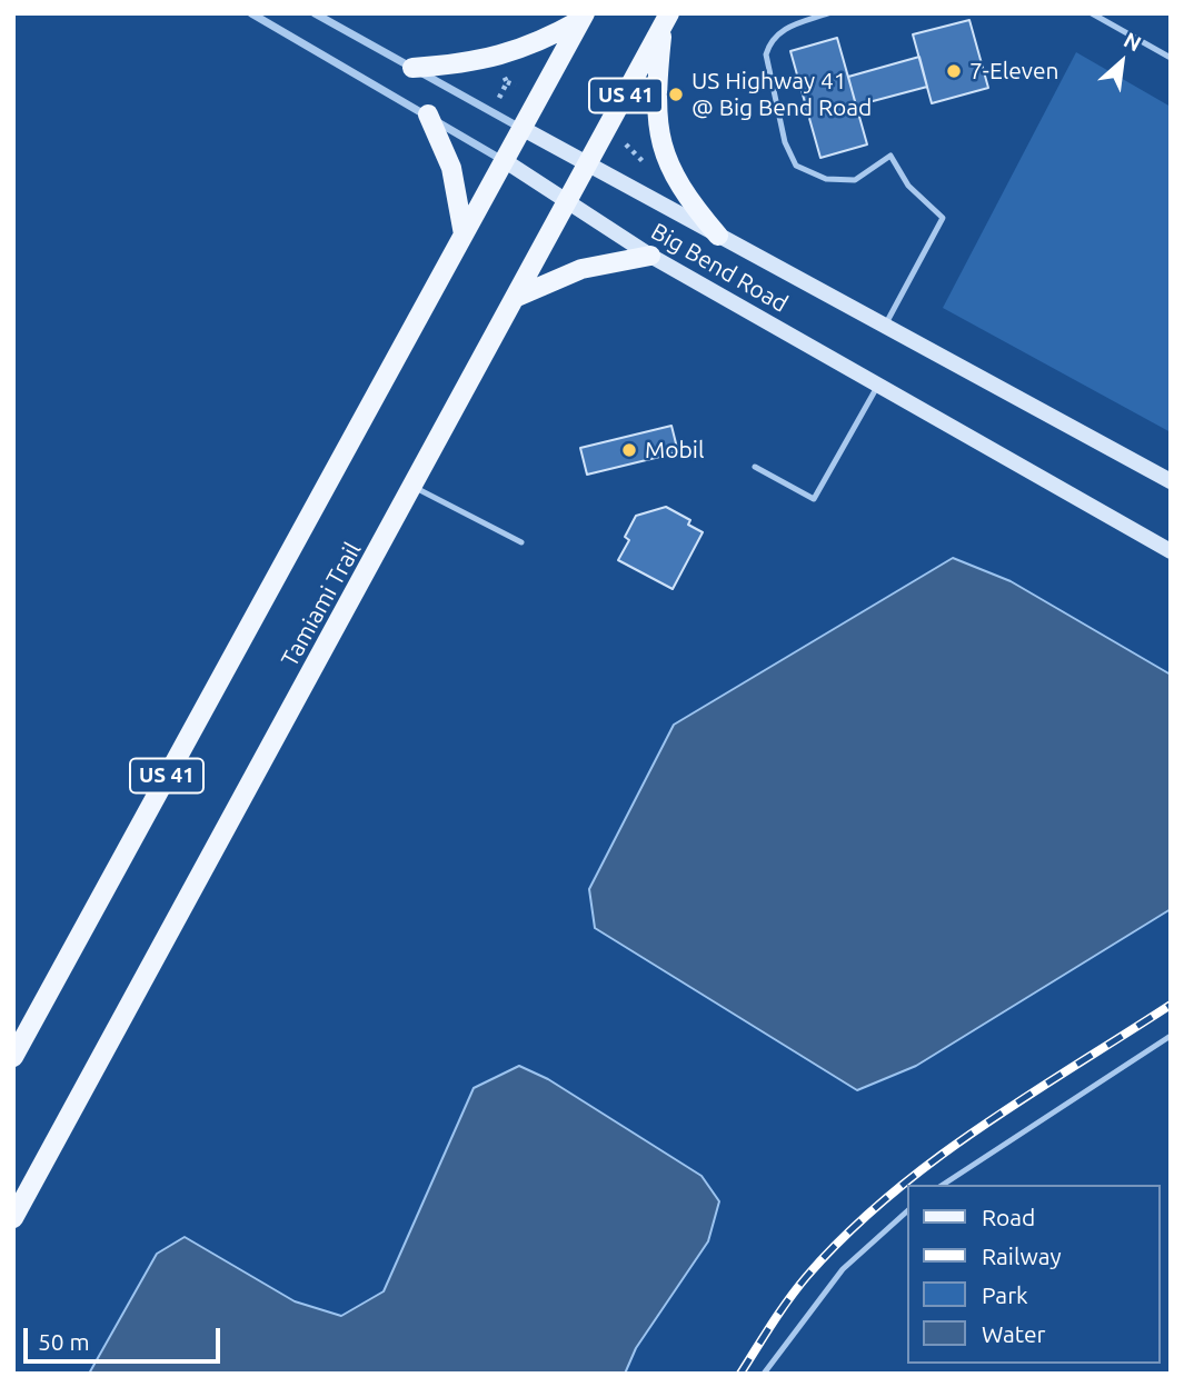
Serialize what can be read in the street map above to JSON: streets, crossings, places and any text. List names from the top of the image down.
{
  "streets": {
    "main road": ["US 41", "Big Bend Road", "Tamiami Trail"]
  },
  "crossings": [
    ["US 41", "Big Bend Road"],
    ["Big Bend Road", "Tamiami Trail"]
  ],
  "places": ["7-Eleven", "US Highway 41 @ Big Bend Road", "Mobil"],
  "legend": [
    "Road",
    "Railway",
    "Park",
    "Water"
  ],
  "scale_bar": "50 m",
  "north": "top right"
}
